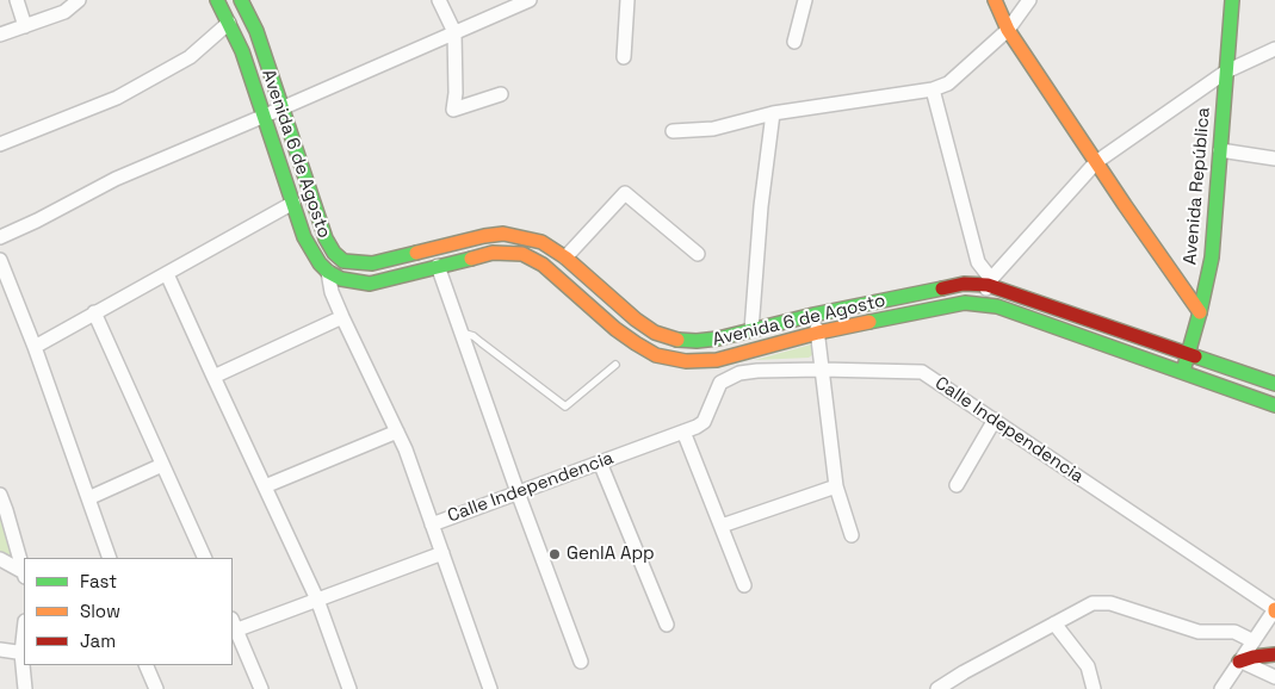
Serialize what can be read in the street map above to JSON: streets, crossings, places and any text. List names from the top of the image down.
{
  "streets": {
    "main road": ["Avenida 6 de Agosto", "Avenida República"],
    "street": ["Calle Independencia"]
  },
  "crossings": [
    ["Avenida 6 de Agosto", "Avenida República"]
  ],
  "places": ["GenIA App"],
  "legend": ["Fast", "Slow", "Jam"]
}
